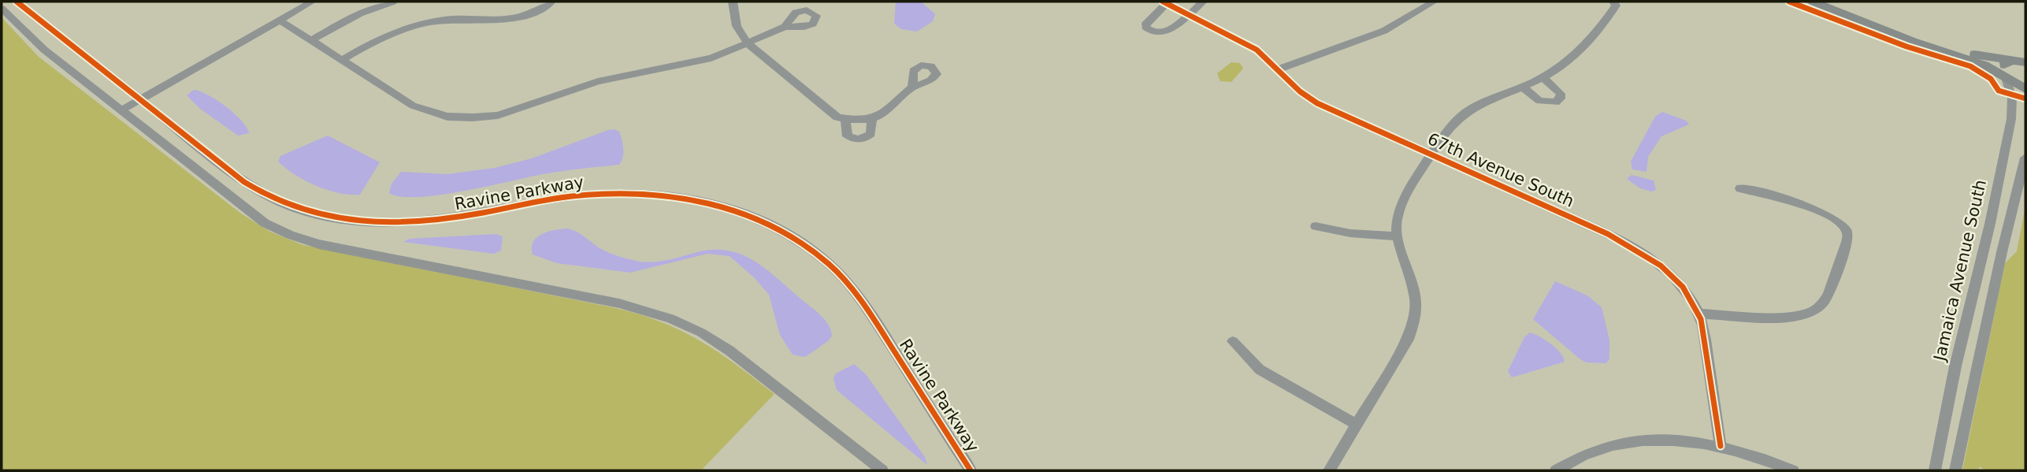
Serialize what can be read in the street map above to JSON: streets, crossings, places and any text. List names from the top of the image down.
{
  "streets": {
    "street": ["67th Avenue South", "Ravine Parkway", "Jamaica Avenue South"]
  }
}
